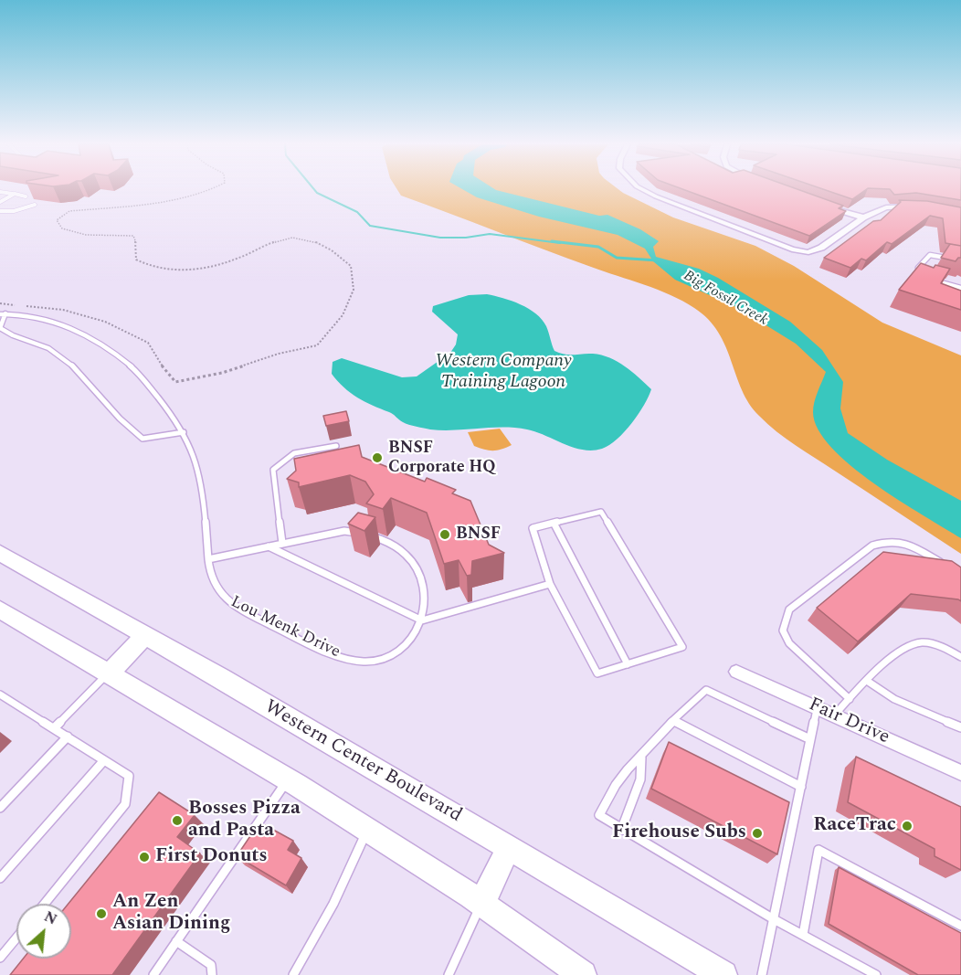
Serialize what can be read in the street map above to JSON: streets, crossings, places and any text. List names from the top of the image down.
{
  "streets": {
    "main road": ["Western Center Boulevard"],
    "street": ["Fair Drive"],
    "lane": ["Lou Menk Drive"]
  },
  "water": ["Big Fossil Creek", "Western Company Training Lagoon"],
  "places": [
    "BNSF Corporate HQ",
    "BNSF",
    "Bosses Pizza and Pasta",
    "RaceTrac",
    "Firehouse Subs",
    "First Donuts",
    "An Zen Asian Dining"
  ],
  "north": "top right"
}
